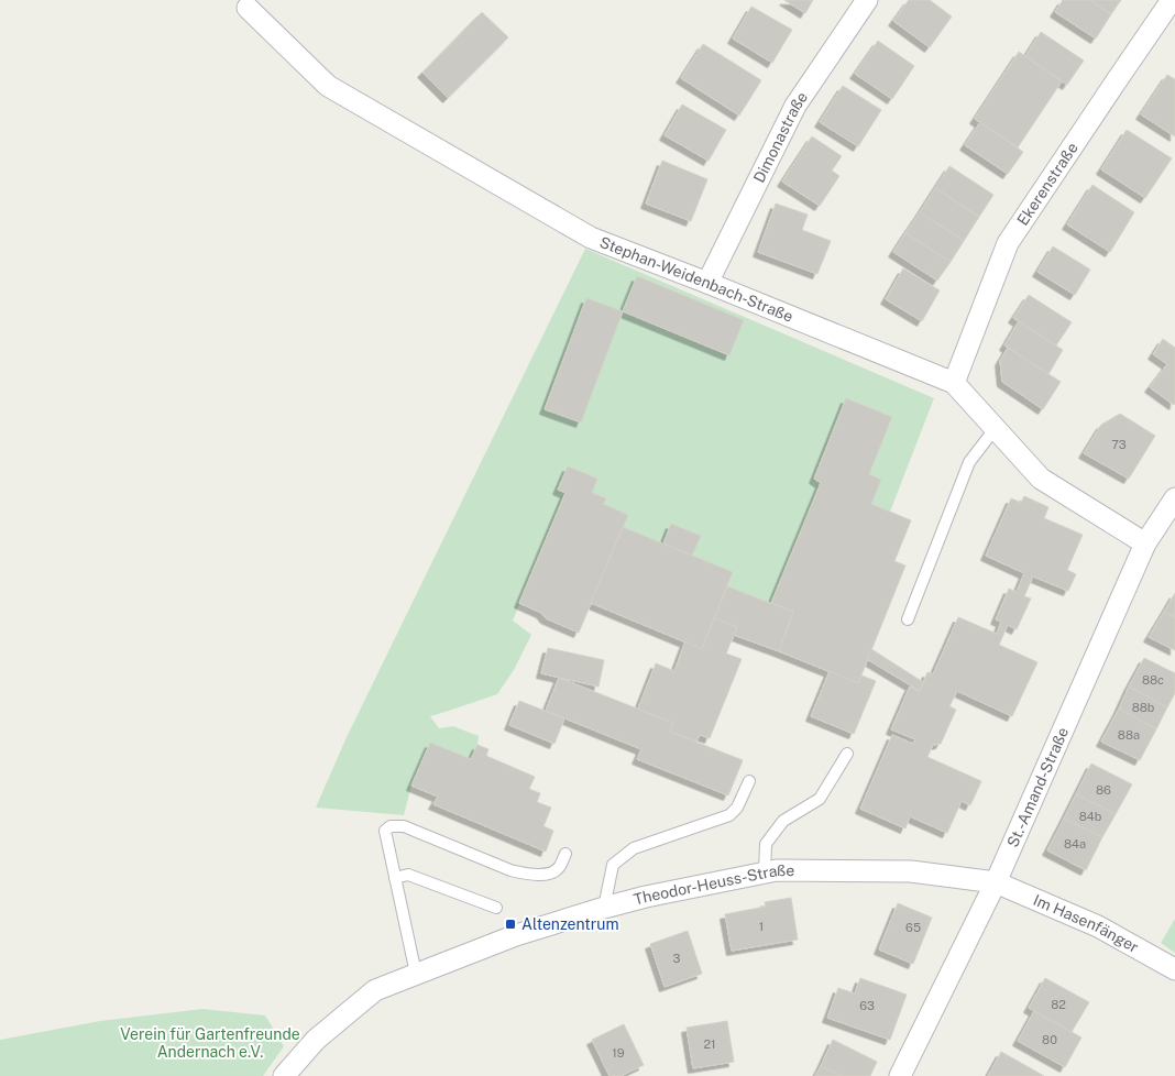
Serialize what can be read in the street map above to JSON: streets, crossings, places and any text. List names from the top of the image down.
{
  "streets": {
    "street": [
      "Dimonastraße",
      "Ekerenstraße",
      "Stephan-Weidenbach-Straße",
      "St.-Amand-Straße",
      "Theodor-Heuss-Straße",
      "Im Hasenfänger"
    ]
  },
  "crossings": [
    ["Dimonastraße", "Stephan-Weidenbach-Straße"],
    ["Ekerenstraße", "Stephan-Weidenbach-Straße"],
    ["Stephan-Weidenbach-Straße", "St.-Amand-Straße"],
    ["St.-Amand-Straße", "Theodor-Heuss-Straße"],
    ["St.-Amand-Straße", "Im Hasenfänger"],
    ["Theodor-Heuss-Straße", "Im Hasenfänger"]
  ],
  "parks": ["Verein für Gartenfreunde Andernach e.V."],
  "places": {
    "transit": ["Altenzentrum"]
  },
  "house_numbers": [
    "73",
    "88c",
    "88b",
    "88a",
    "86",
    "84b",
    "84a",
    "1",
    "65",
    "3",
    "82",
    "63",
    "80",
    "21",
    "19"
  ]
}
